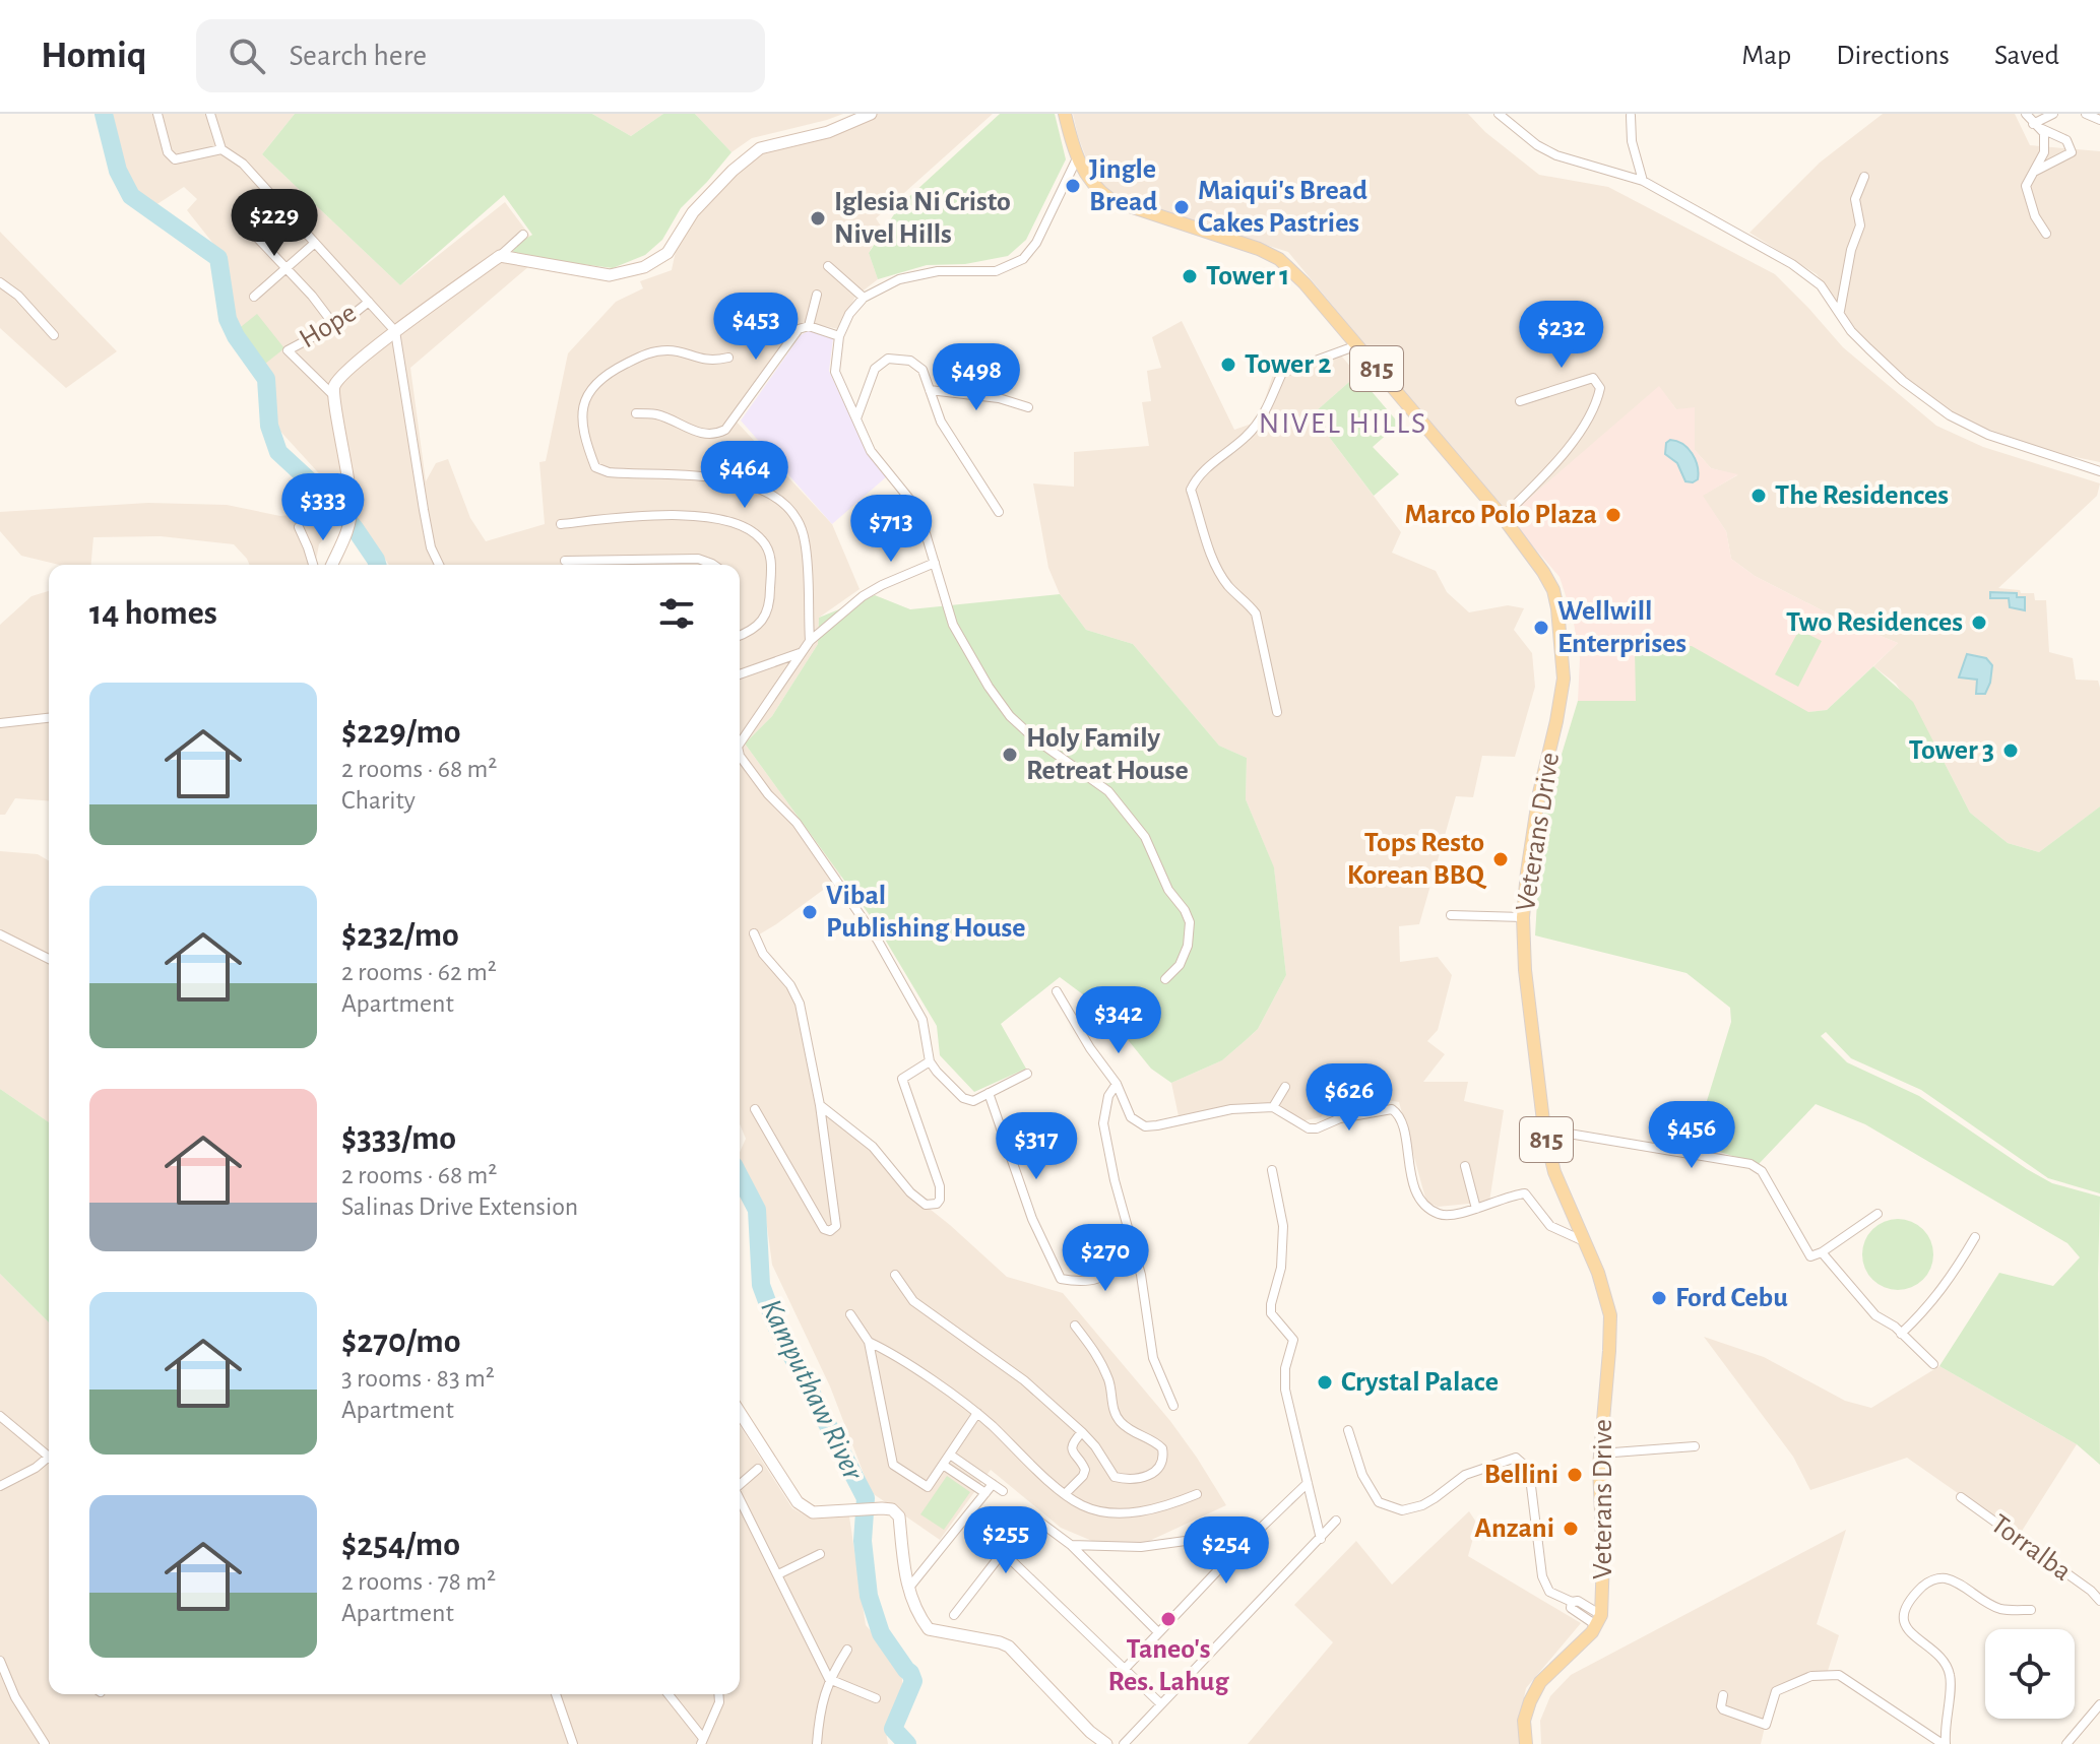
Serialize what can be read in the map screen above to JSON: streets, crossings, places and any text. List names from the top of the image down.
{
  "streets": {
    "main road": ["815", "Veterans Drive"],
    "street": ["Hope", "Torralba"]
  },
  "districts": ["NIVEL HILLS"],
  "water": ["Kamputhaw River"],
  "places": [
    "Jingle Bread",
    "Maiqui's Bread Cakes Pastries",
    "Iglesia Ni Cristo Nivel Hills",
    "Tower 1",
    "Tower 2",
    "The Residences",
    "Marco Polo Plaza",
    "Two Residences",
    "Wellwill Enterprises",
    "Tower 3",
    "Holy Family Retreat House",
    "Tops Resto Korean BBQ",
    "Vibal Publishing House",
    "Ford Cebu",
    "Crystal Palace",
    "Bellini",
    "Anzani",
    "Taneo's Res. Lahug"
  ],
  "page": {
    "header": "Homiq",
    "search": "Search here",
    "nav": ["Map", "Directions", "Saved"],
    "price": [
      "$229",
      "$453",
      "$232",
      "$498",
      "$464",
      "$333",
      "$713",
      "$342",
      "$626",
      "$456",
      "$317",
      "$270",
      "$255",
      "$254"
    ],
    "heading": "14 homes",
    "list": [
      {
        "name": "$229/mo",
        "note": "2 rooms · 68 m² · Charity"
      },
      {
        "name": "$232/mo",
        "note": "2 rooms · 62 m² · Apartment"
      },
      {
        "name": "$333/mo",
        "note": "2 rooms · 68 m² · Salinas Drive Extension"
      },
      {
        "name": "$270/mo",
        "note": "3 rooms · 83 m² · Apartment"
      },
      {
        "name": "$254/mo",
        "note": "2 rooms · 78 m² · Apartment"
      }
    ]
  }
}
